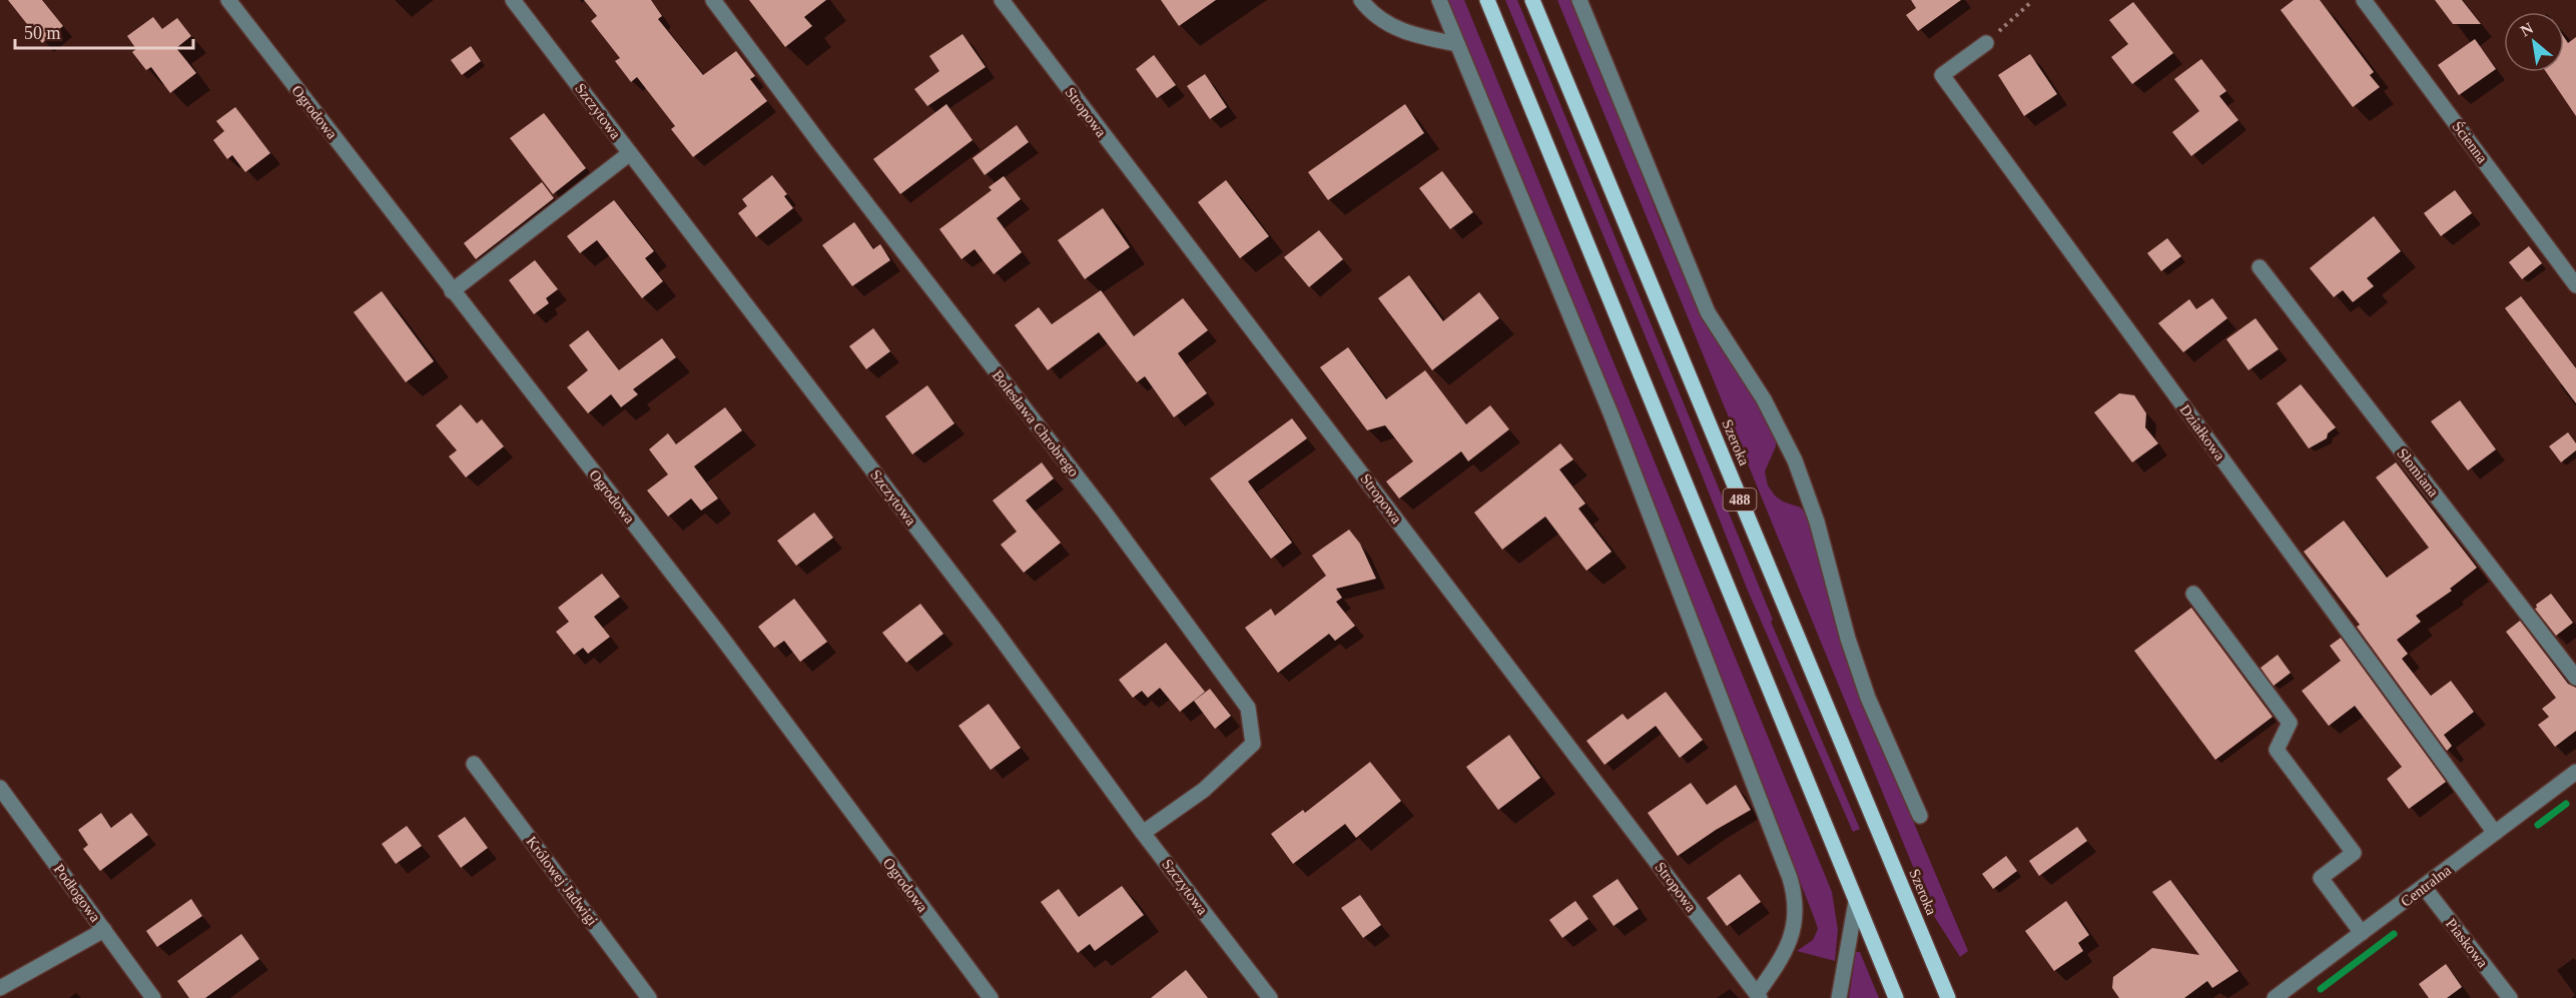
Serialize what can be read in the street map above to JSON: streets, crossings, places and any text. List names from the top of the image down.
{
  "streets": {
    "main road": ["Szeroka", "488"],
    "street": [
      "Szczytowa",
      "Ogrodowa",
      "Stropowa",
      "Ścienna",
      "Bolesława Chrobrego",
      "Działkowa",
      "Słomiana",
      "Królowej Jadwigi",
      "Centralna",
      "Podłogowa",
      "Piaskowa"
    ]
  },
  "crossings": [
    ["Szczytowa", "Bolesława Chrobrego"],
    ["Działkowa", "Centralna"],
    ["Centralna", "Piaskowa"]
  ],
  "scale_bar": "50 m",
  "north": "top left"
}
